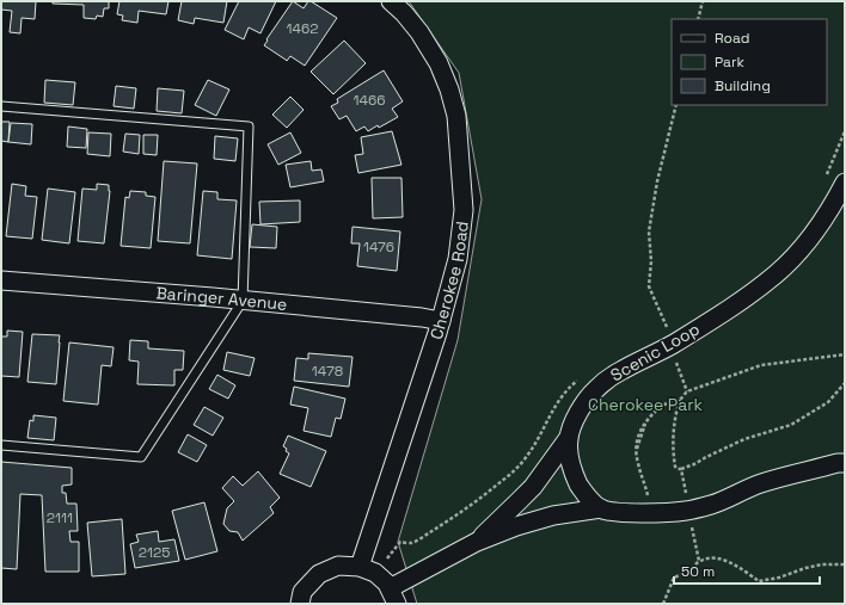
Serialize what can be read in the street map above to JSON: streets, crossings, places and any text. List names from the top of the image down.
{
  "streets": {
    "street": ["Cherokee Road", "Baringer Avenue", "Scenic Loop"]
  },
  "crossings": [
    ["Cherokee Road", "Baringer Avenue"]
  ],
  "parks": ["Cherokee Park"],
  "house_numbers": [
    "1462",
    "1466",
    "1476",
    "1478",
    "2111",
    "2125"
  ],
  "legend": ["Road", "Park", "Building"],
  "scale_bar": "50 m"
}
